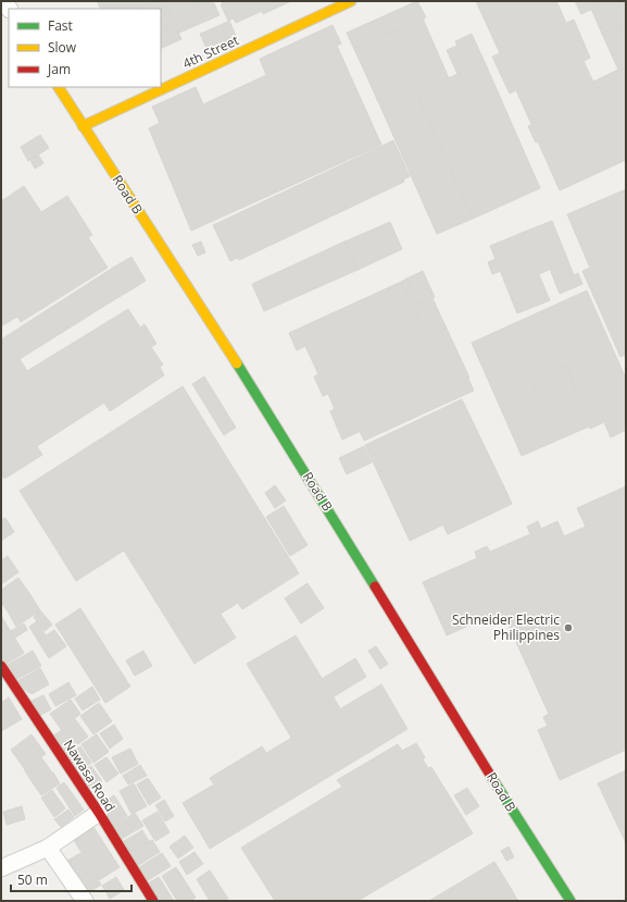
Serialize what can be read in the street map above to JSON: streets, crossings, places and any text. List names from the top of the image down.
{
  "streets": {
    "street": ["4th Street", "Road B", "Nawasa Road"]
  },
  "crossings": [
    ["4th Street", "Road B"]
  ],
  "places": ["Schneider Electric Philippines"],
  "legend": ["Fast", "Slow", "Jam"],
  "scale_bar": "50 m"
}
